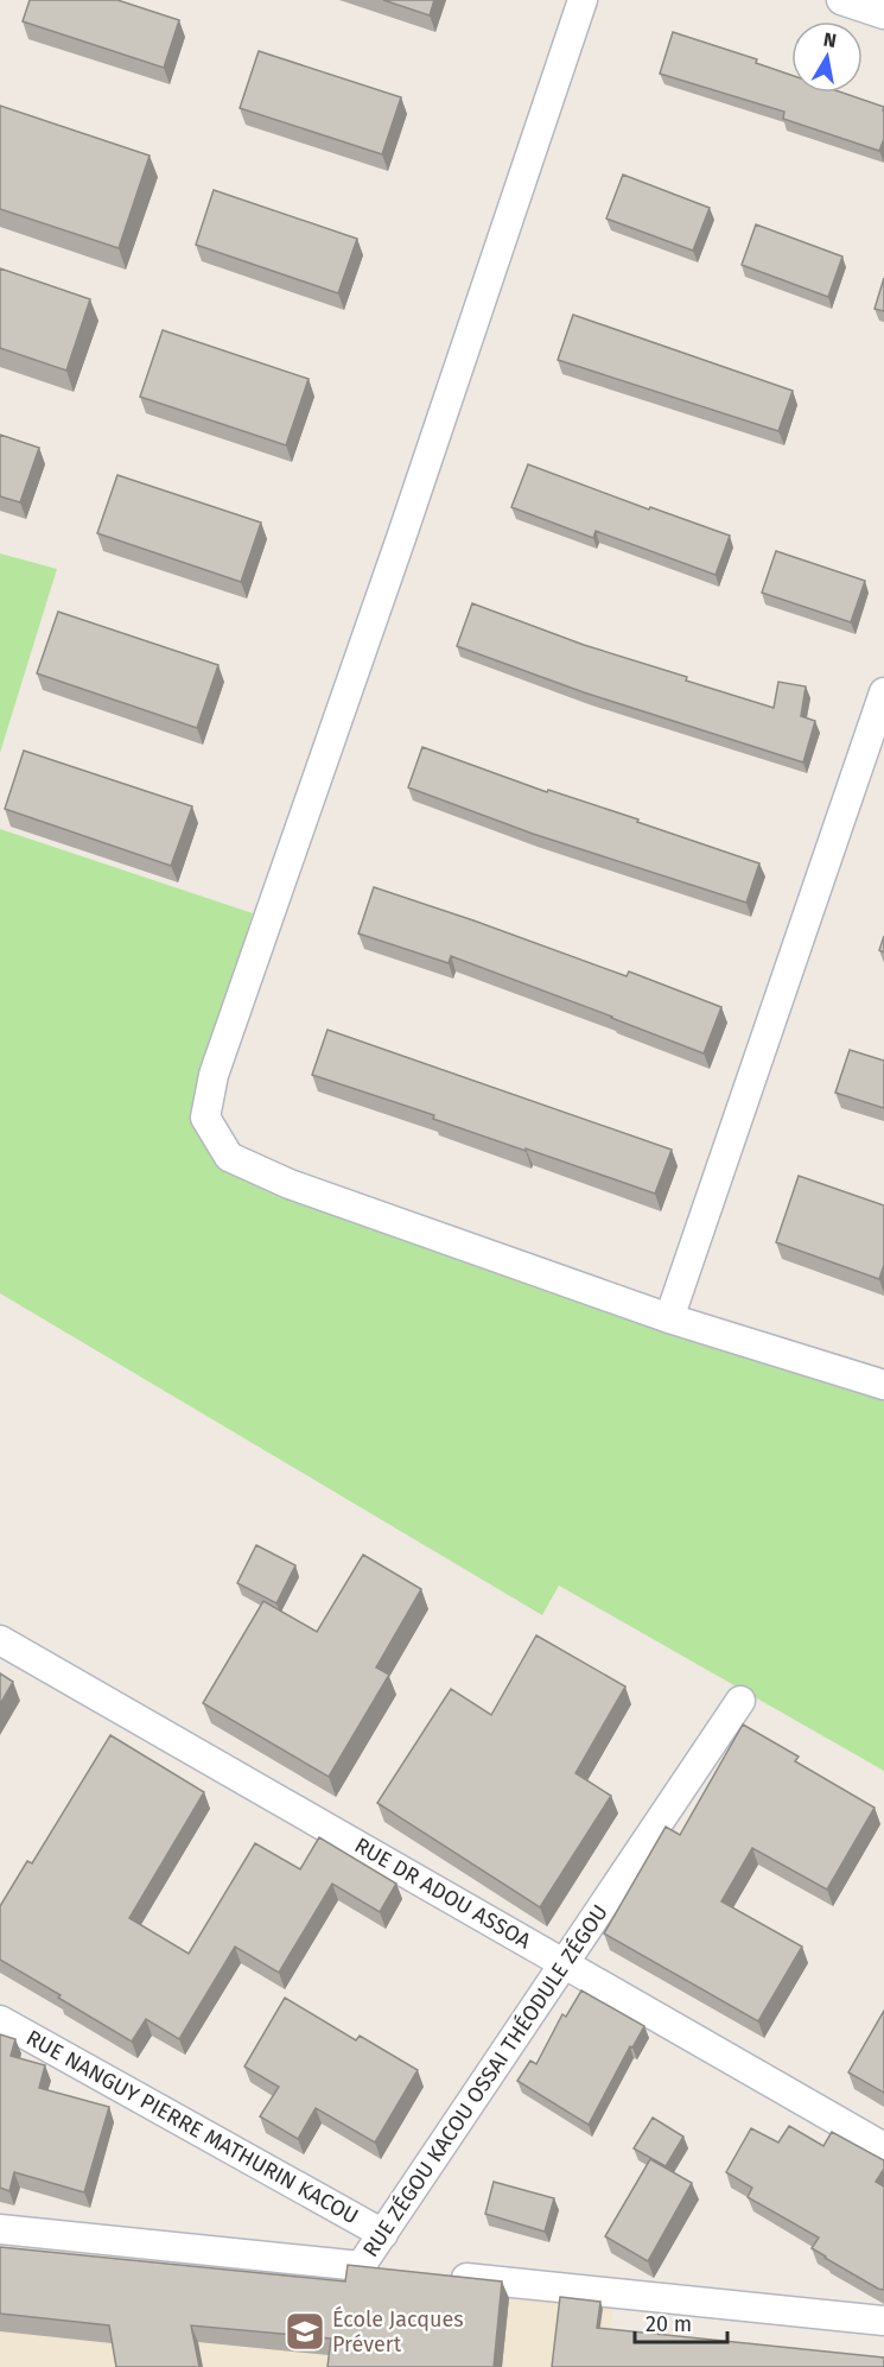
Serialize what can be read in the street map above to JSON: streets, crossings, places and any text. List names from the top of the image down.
{
  "streets": {
    "street": ["RUE DR ADOU ASSOA", "RUE ZÉGOU KACOU OSSAI THÉODULE ZÉGOU", "RUE NANGUY PIERRE MATHURIN KACOU"]
  },
  "crossings": [
    ["RUE DR ADOU ASSOA", "RUE ZÉGOU KACOU OSSAI THÉODULE ZÉGOU"],
    ["RUE ZÉGOU KACOU OSSAI THÉODULE ZÉGOU", "RUE NANGUY PIERRE MATHURIN KACOU"]
  ],
  "places": {
    "school or university": ["École Jacques Prévert"]
  },
  "scale_bar": "20 m",
  "north": "top"
}
